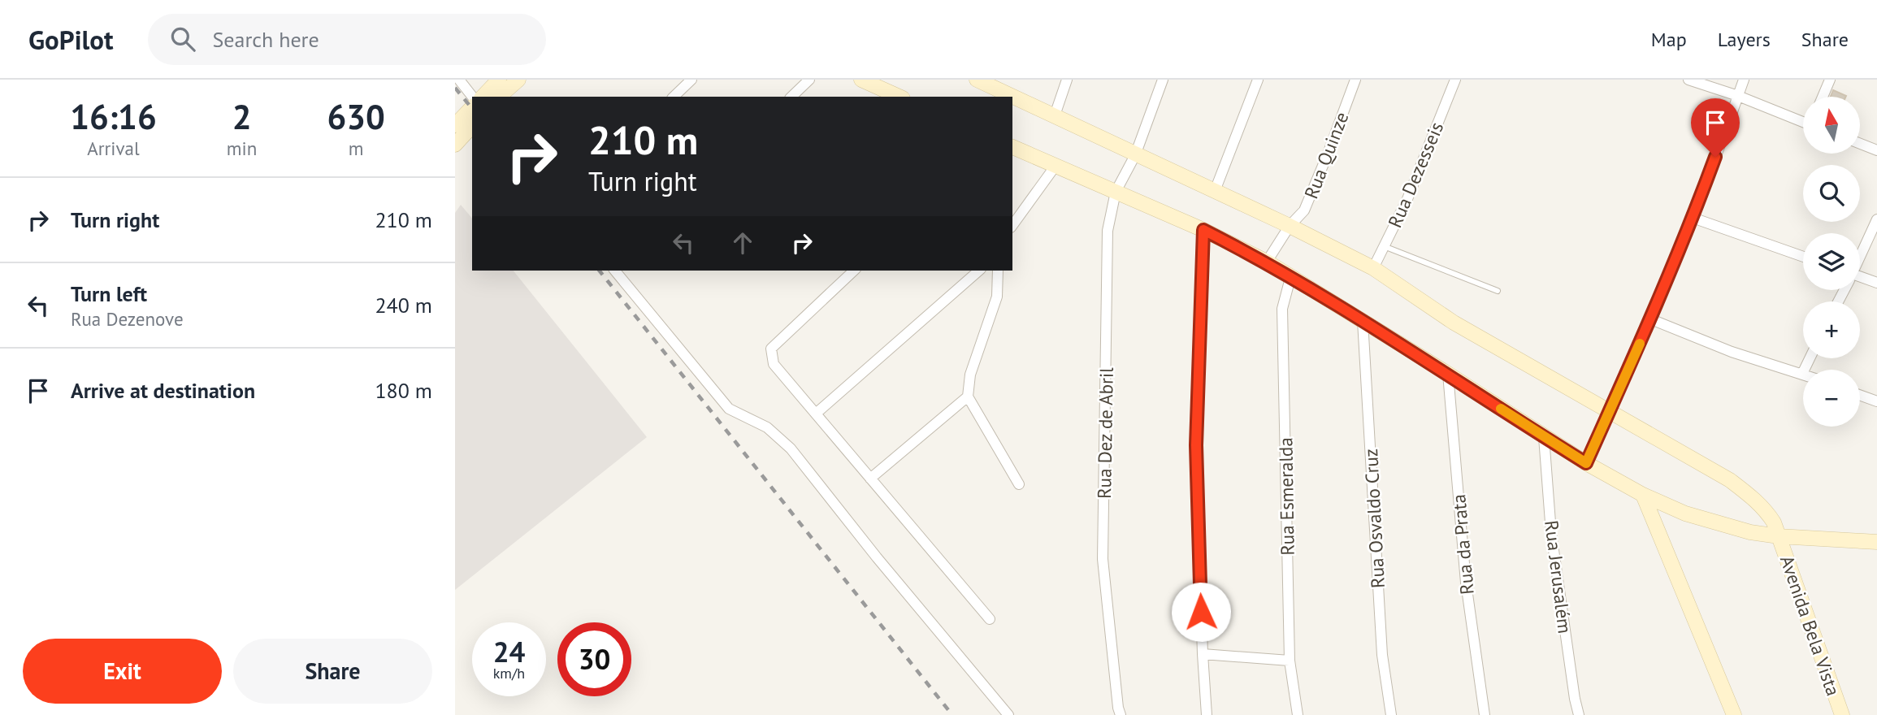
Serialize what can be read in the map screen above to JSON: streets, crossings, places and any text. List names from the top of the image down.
{
  "streets": {
    "street": [
      "Rua Quinze",
      "Rua Dezesseis",
      "Rua Dez de Abril",
      "Rua Esmeralda",
      "Rua Osvaldo Cruz",
      "Rua da Prata",
      "Rua Jerusalém",
      "Avenida Bela Vista"
    ]
  },
  "crossings": [
    ["Rua Quinze", "Avenida Bela Vista"],
    ["Rua Dezesseis", "Avenida Bela Vista"],
    ["Rua Dez de Abril", "Avenida Bela Vista"]
  ],
  "north": "top",
  "page": {
    "header": "GoPilot",
    "search": "Search here",
    "nav": ["Map", "Layers", "Share"],
    "eta": [
      "16:16",
      "Arrival",
      "2",
      "min",
      "630",
      "m"
    ],
    "map_buttons": ["+", "−"],
    "turn": ["210 m", "Turn right"],
    "list": [
      {
        "name": "Turn right",
        "value": "210 m"
      },
      {
        "name": "Turn left",
        "note": "Rua Dezenove",
        "value": "240 m"
      },
      {
        "name": "Arrive at destination",
        "value": "180 m"
      }
    ],
    "speed": "24 km/h",
    "limit": "30",
    "buttons": ["Exit", "Share"]
  }
}
